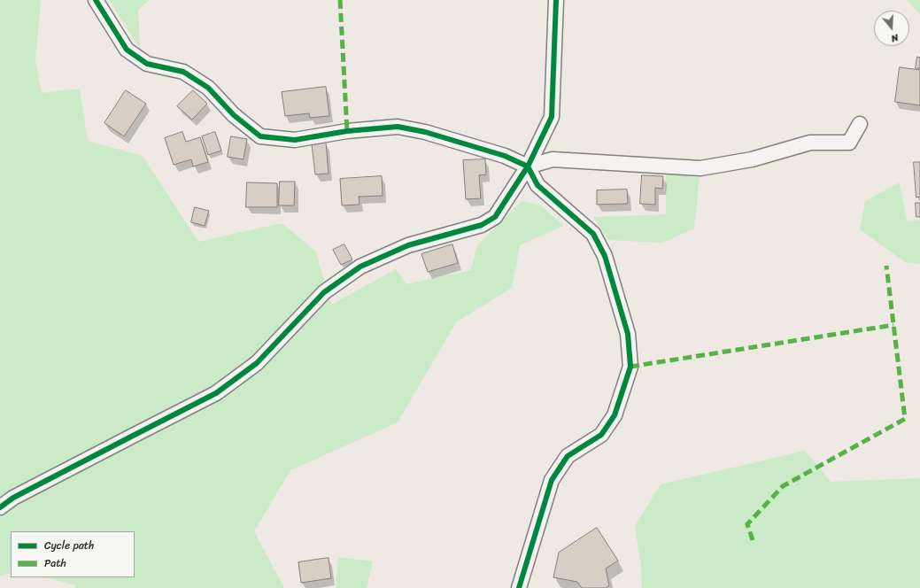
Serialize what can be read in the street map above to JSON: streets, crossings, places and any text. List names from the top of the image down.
{
  "legend": ["Cycle path", "Path"],
  "north": "bottom"
}
